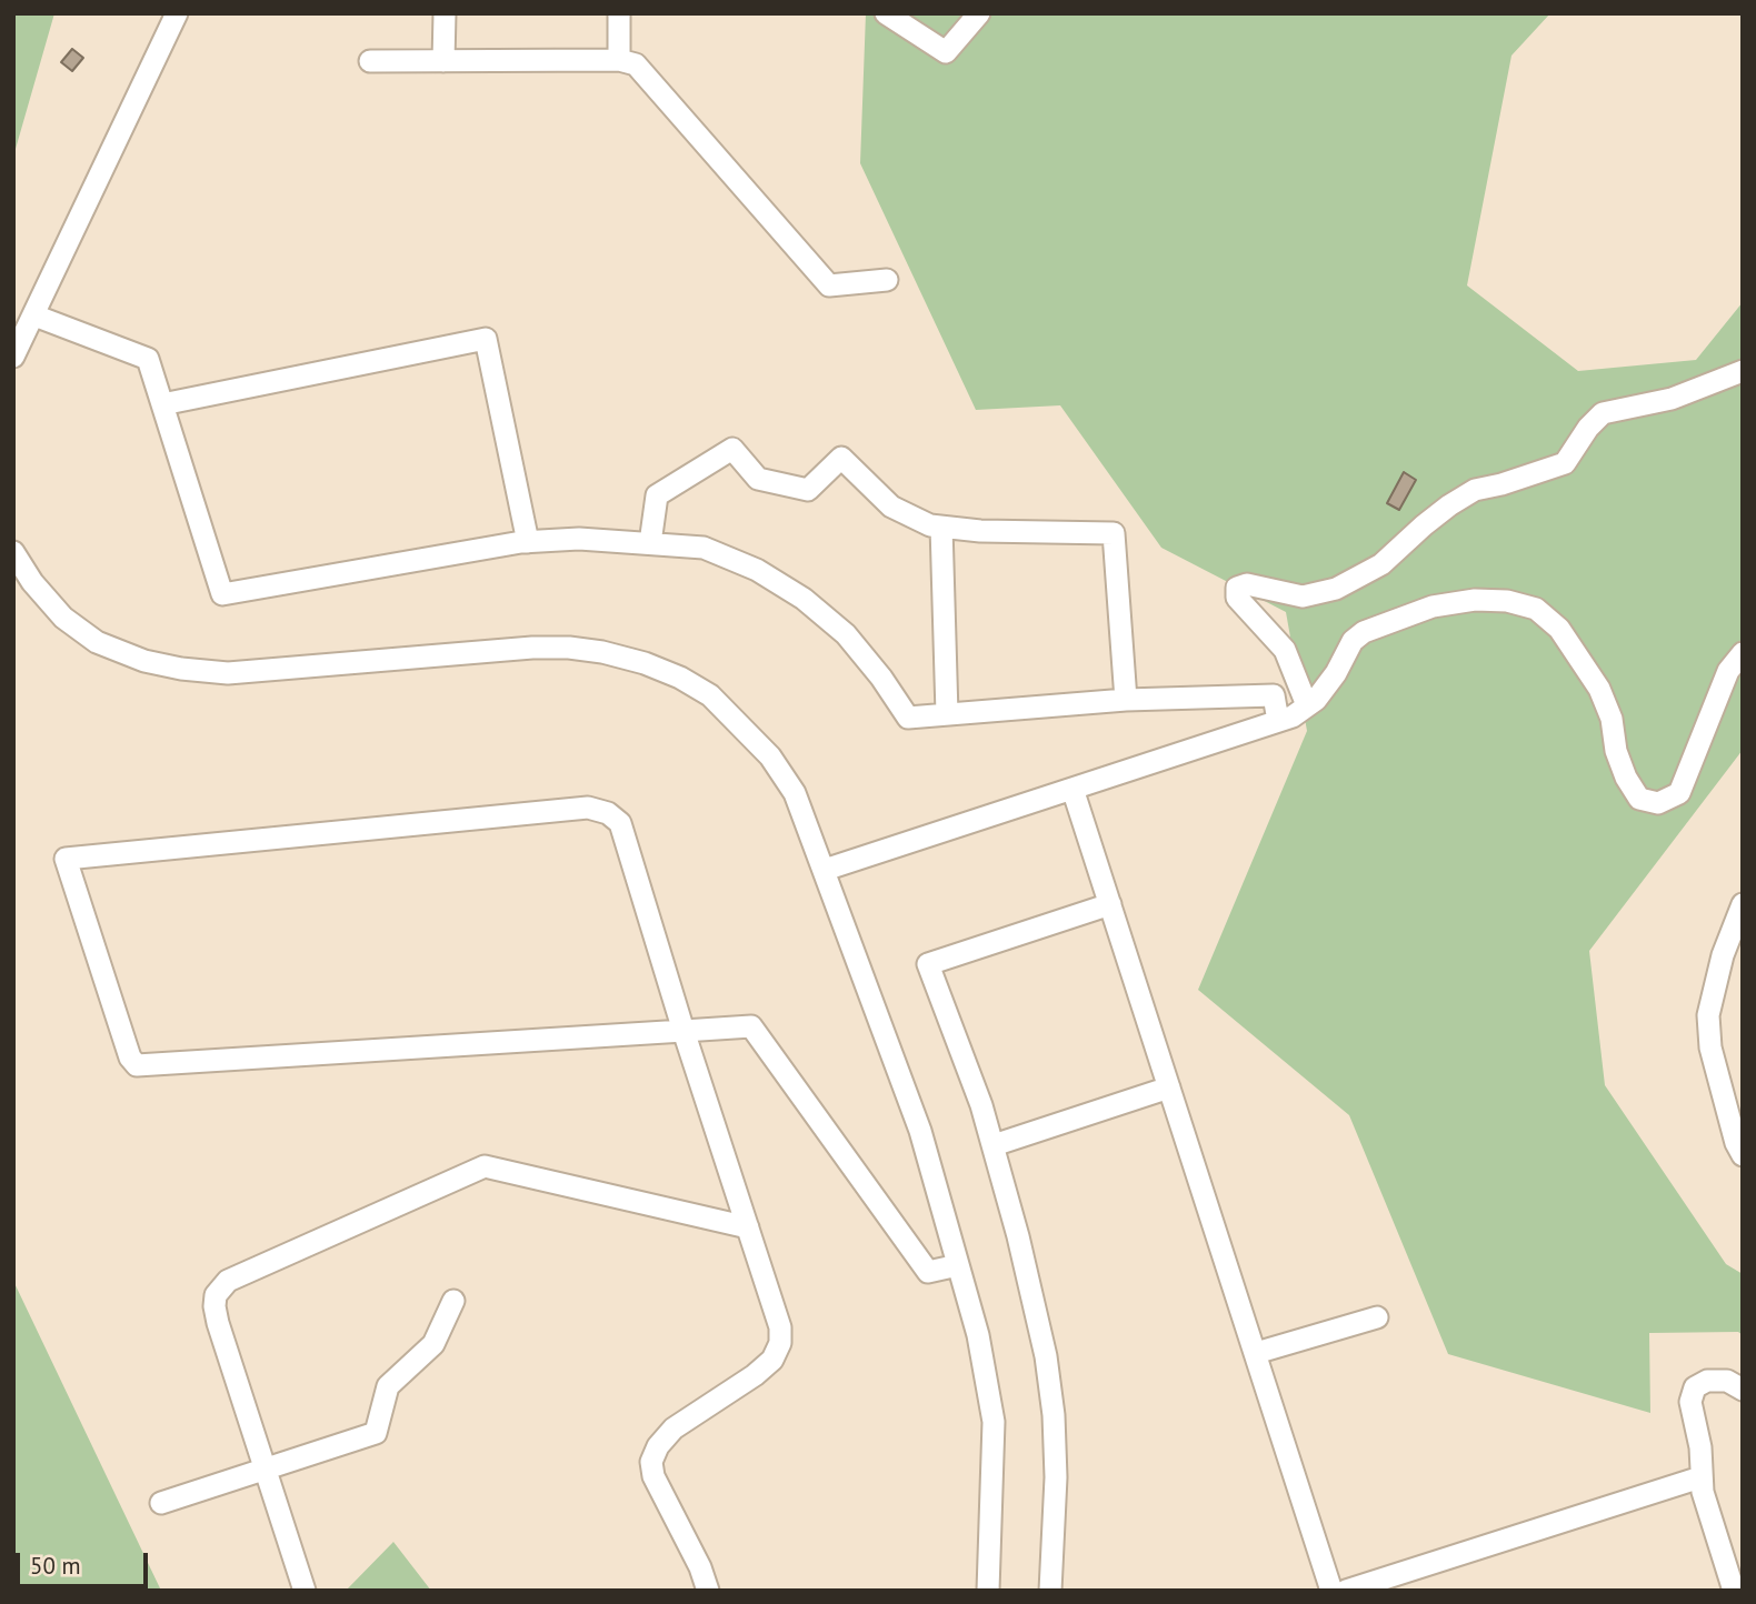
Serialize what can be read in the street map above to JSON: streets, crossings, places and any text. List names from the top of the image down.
{
  "scale_bar": "50 m"
}
